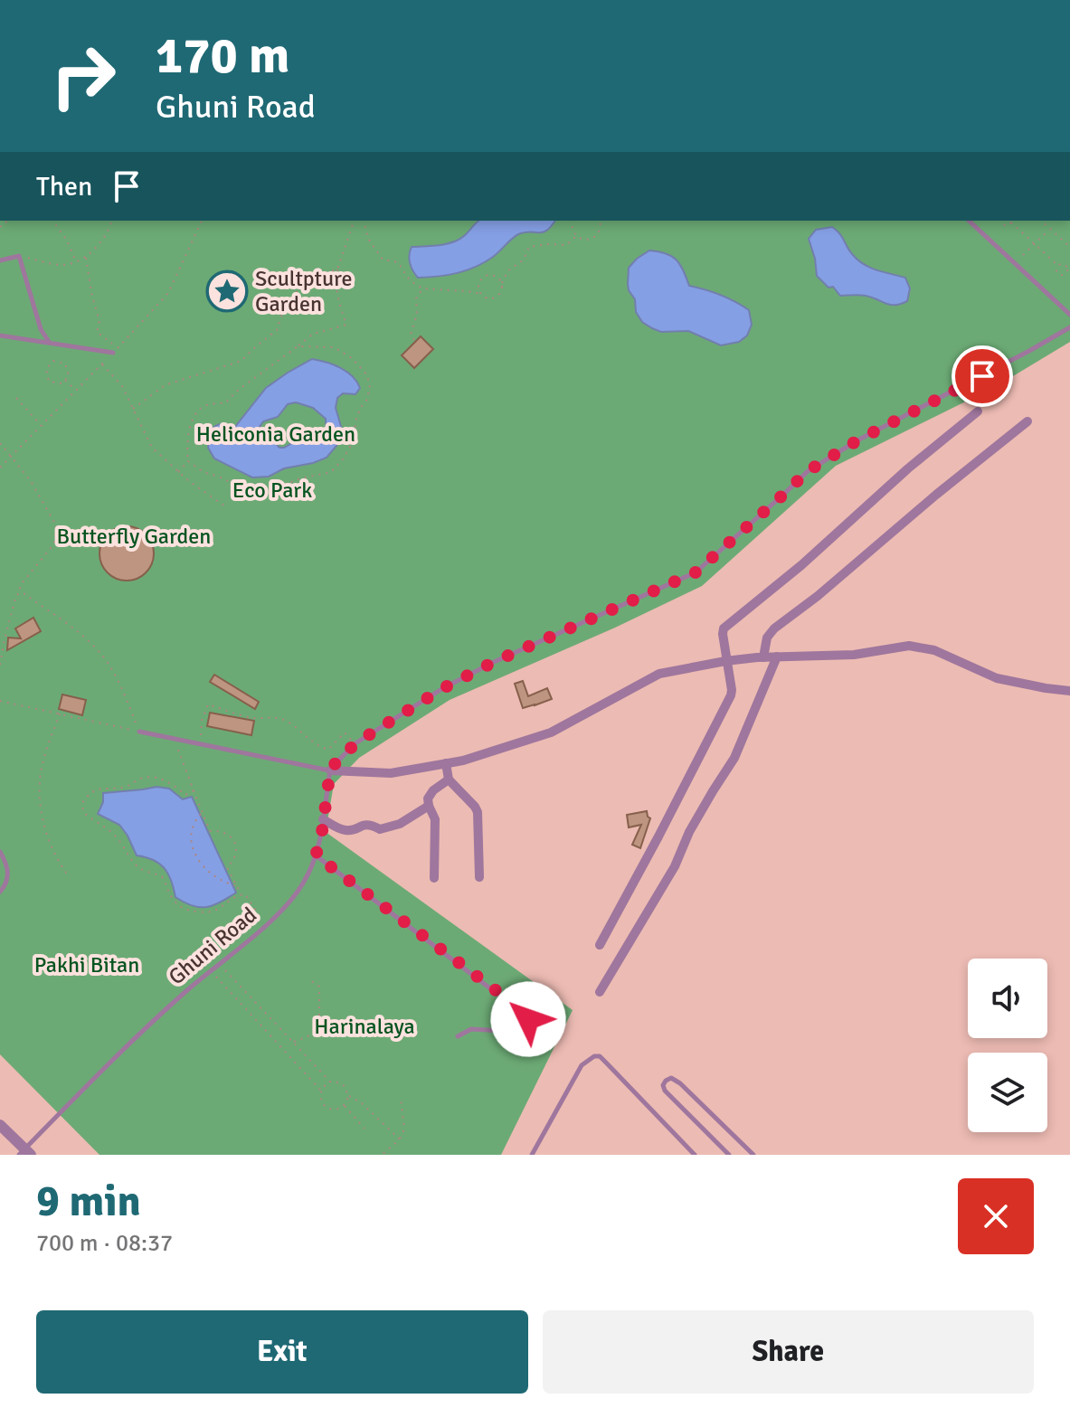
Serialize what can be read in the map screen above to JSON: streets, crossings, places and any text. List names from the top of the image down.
{
  "streets": {
    "lane": ["Ghuni Road"]
  },
  "parks": [
    "Heliconia Garden",
    "Eco Park",
    "Butterfly Garden",
    "Pakhi Bitan",
    "Harinalaya"
  ],
  "places": {
    "place": ["Scultpture Garden"]
  },
  "page": {
    "turn": ["170 m", "Ghuni Road"],
    "then": "Then",
    "heading": ["9 min", "700 m · 08:37"],
    "buttons": ["Exit", "Share"]
  }
}
